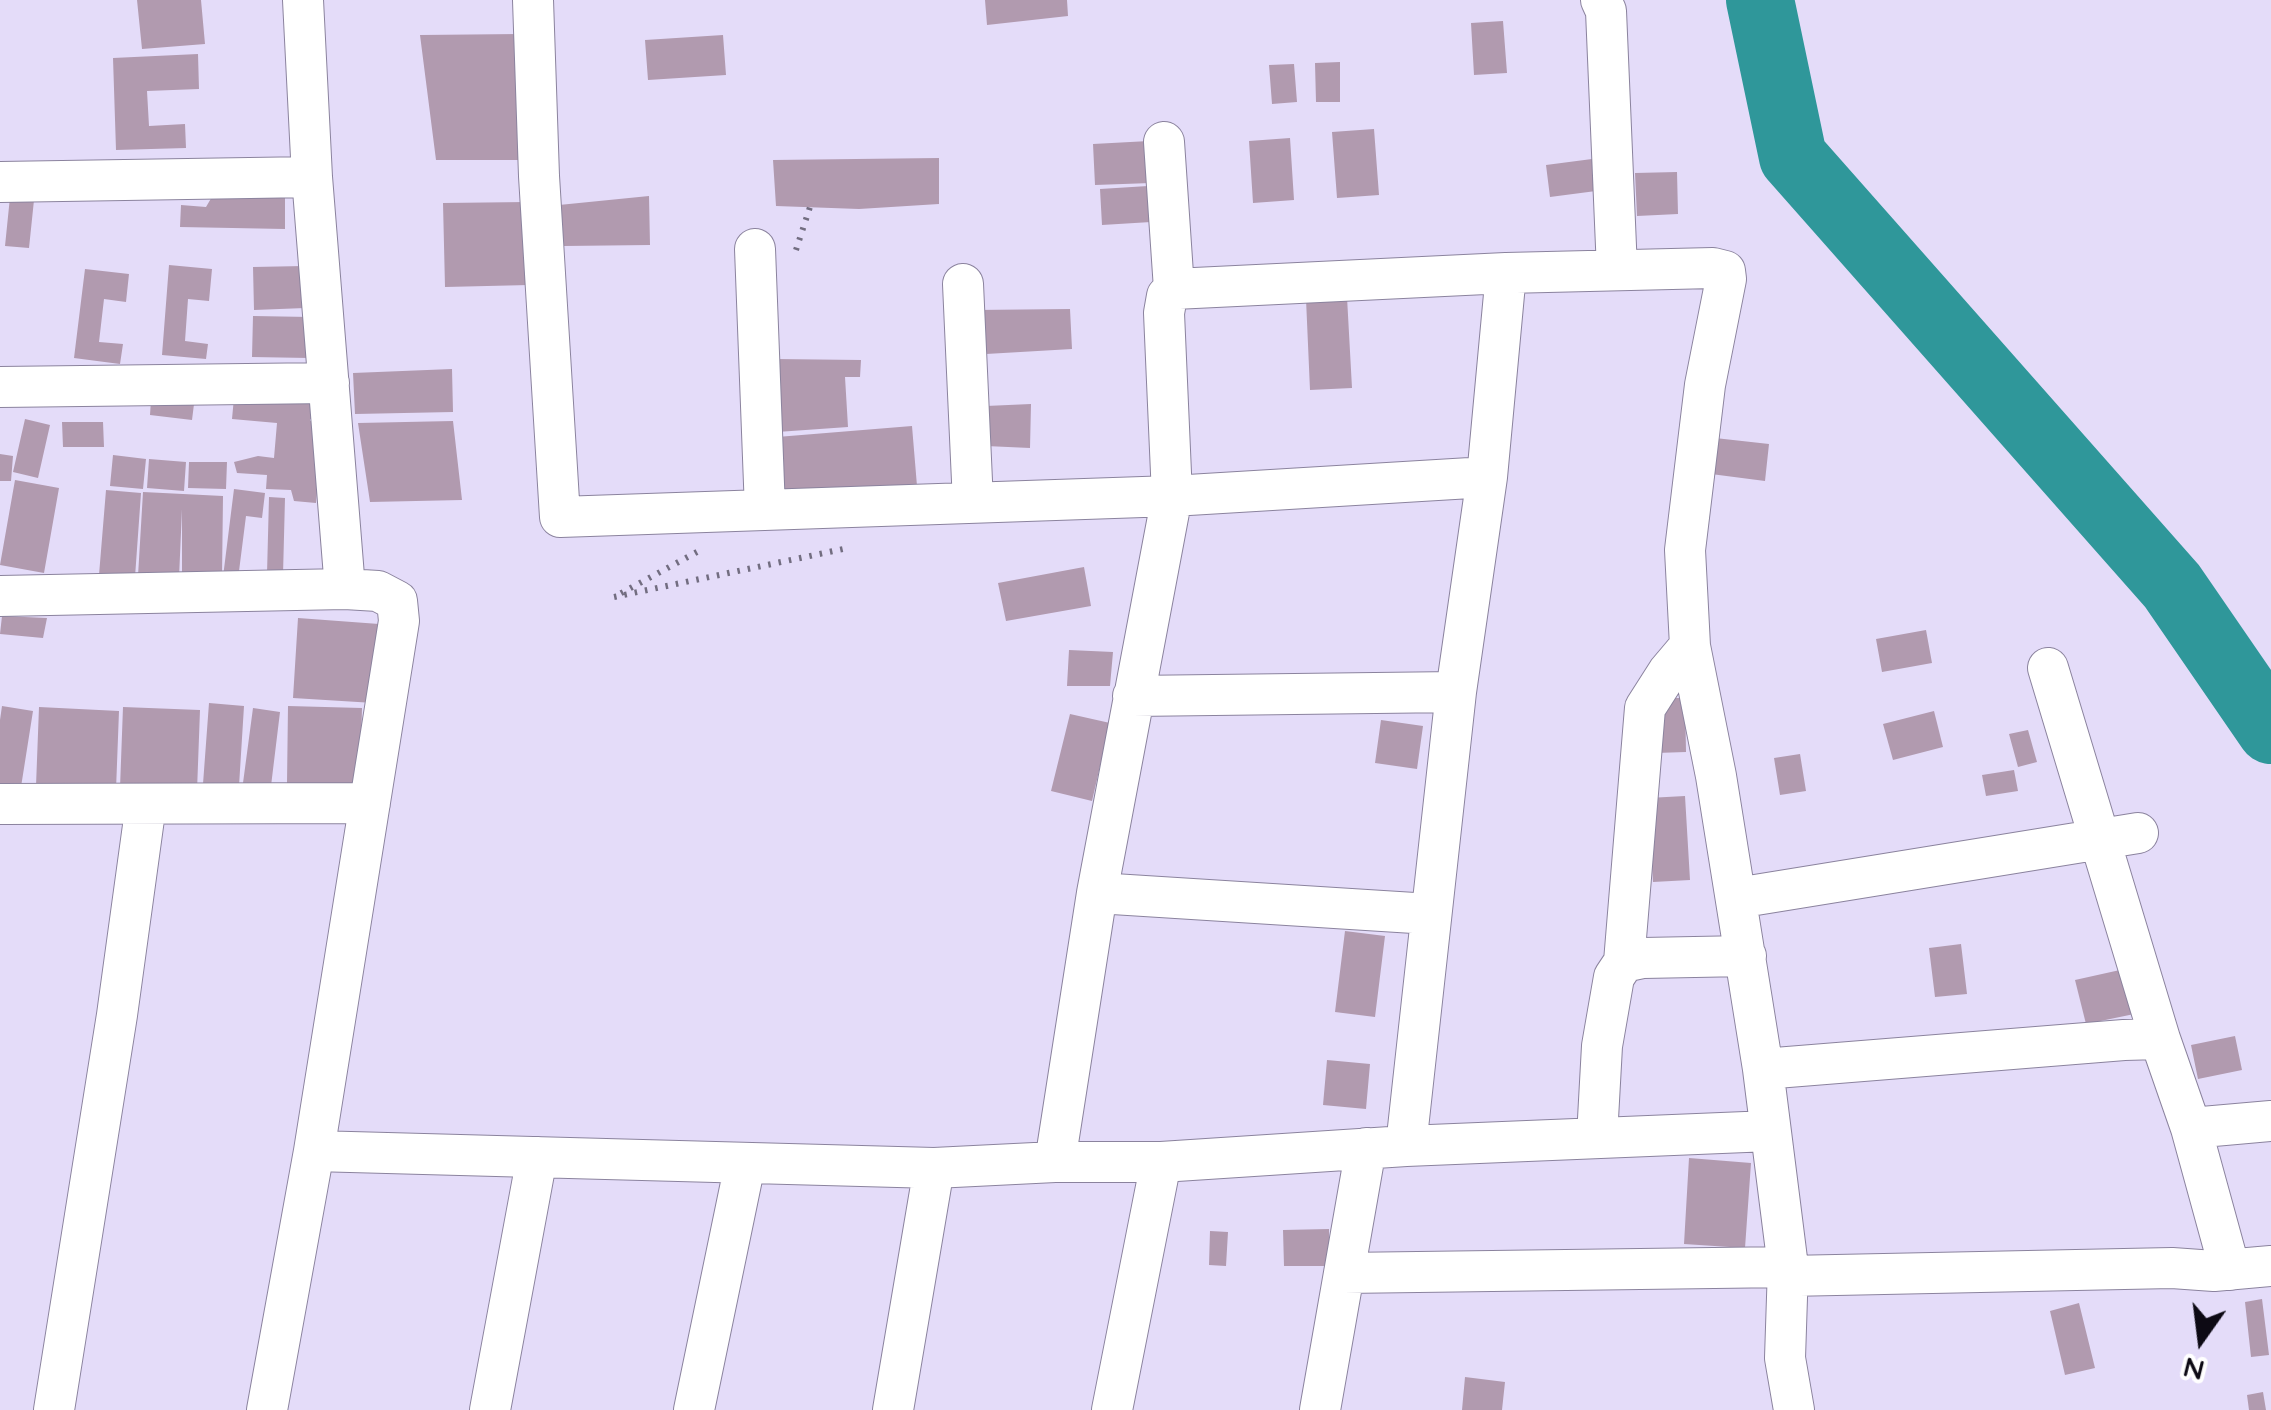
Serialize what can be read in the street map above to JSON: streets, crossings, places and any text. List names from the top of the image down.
{
  "north": "bottom"
}
